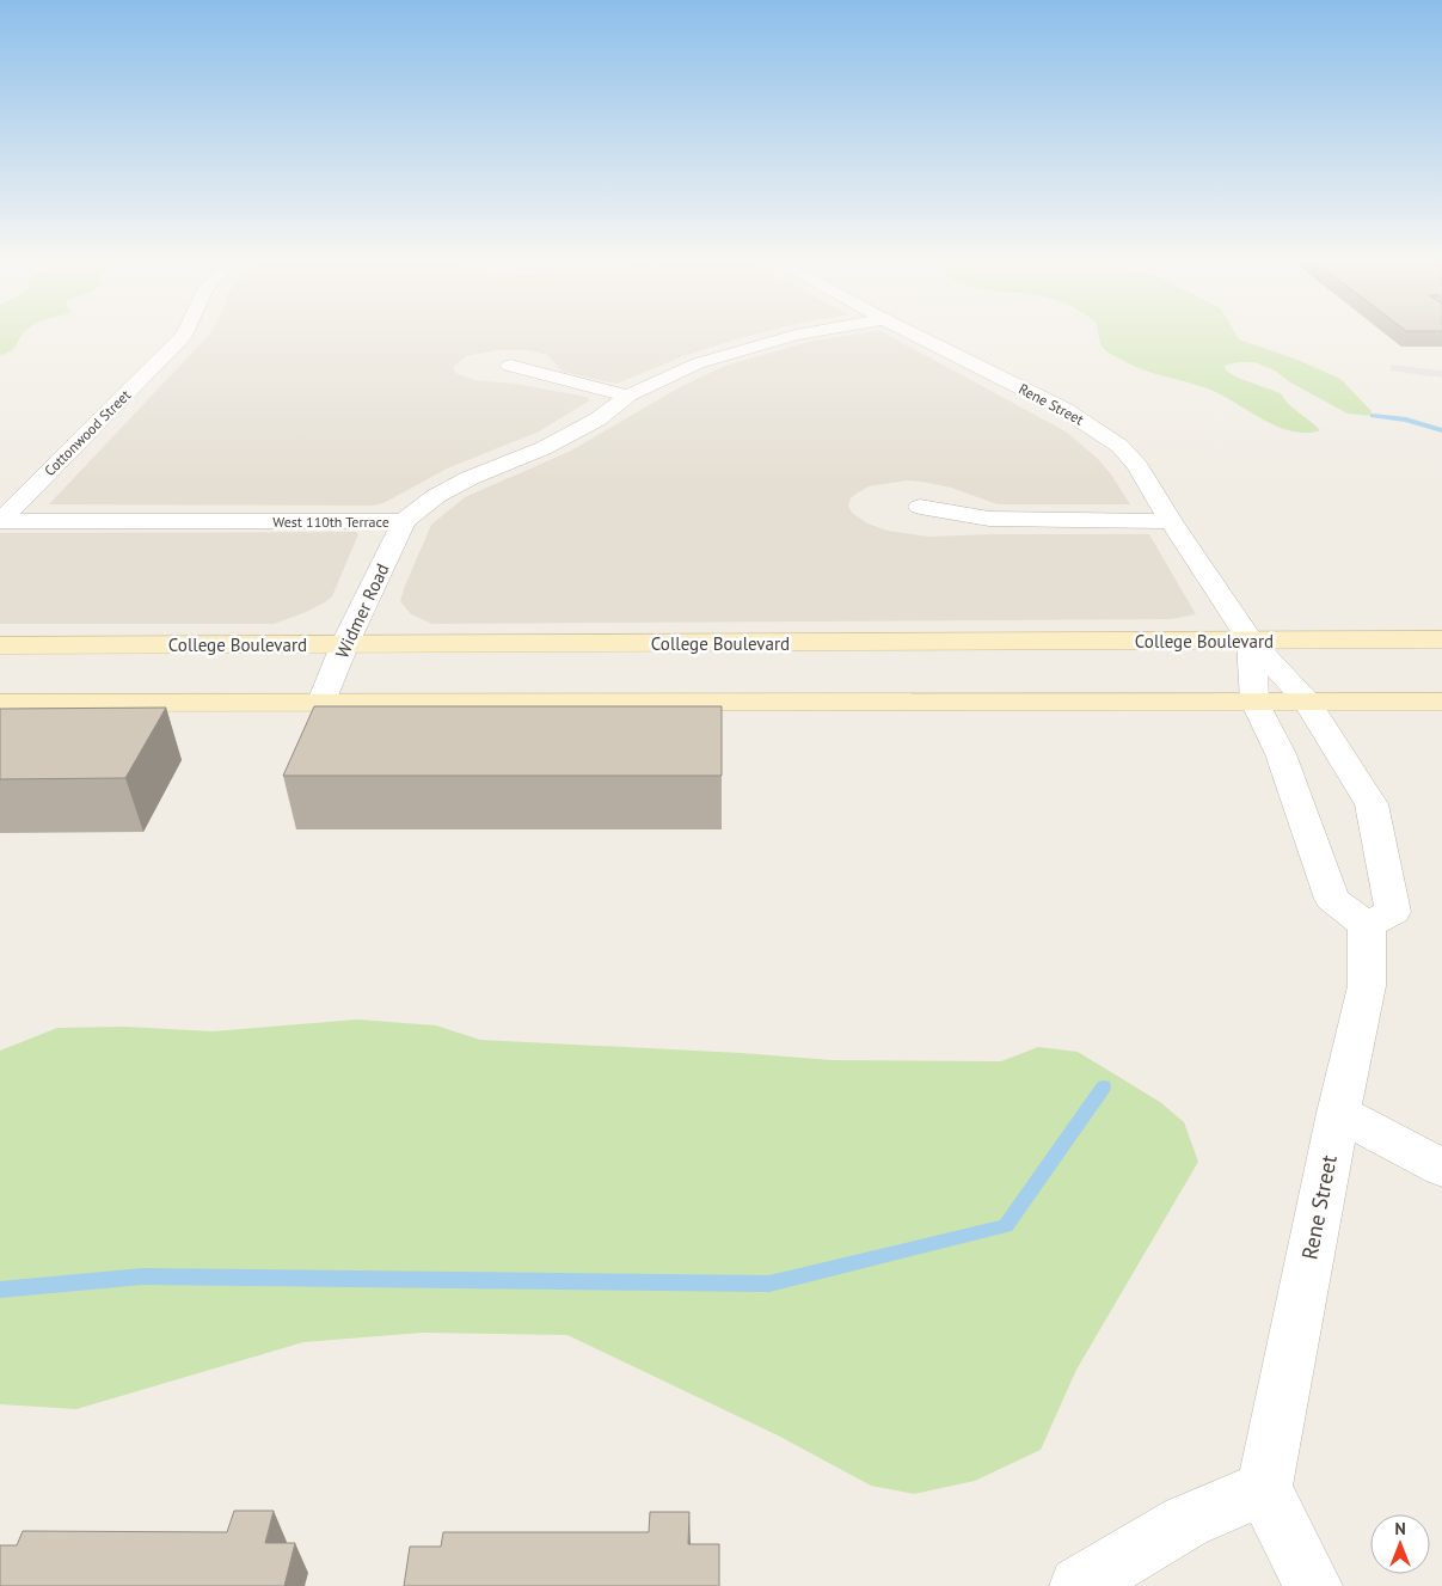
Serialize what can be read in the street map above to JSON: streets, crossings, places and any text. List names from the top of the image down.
{
  "streets": {
    "main road": ["College Boulevard"],
    "street": [
      "Rene Street",
      "Cottonwood Street",
      "West 110th Terrace",
      "Widmer Road"
    ]
  },
  "crossings": [
    ["Rene Street", "College Boulevard"],
    ["Cottonwood Street", "West 110th Terrace"],
    ["West 110th Terrace", "Widmer Road"],
    ["Widmer Road", "College Boulevard"]
  ],
  "north": "top"
}
